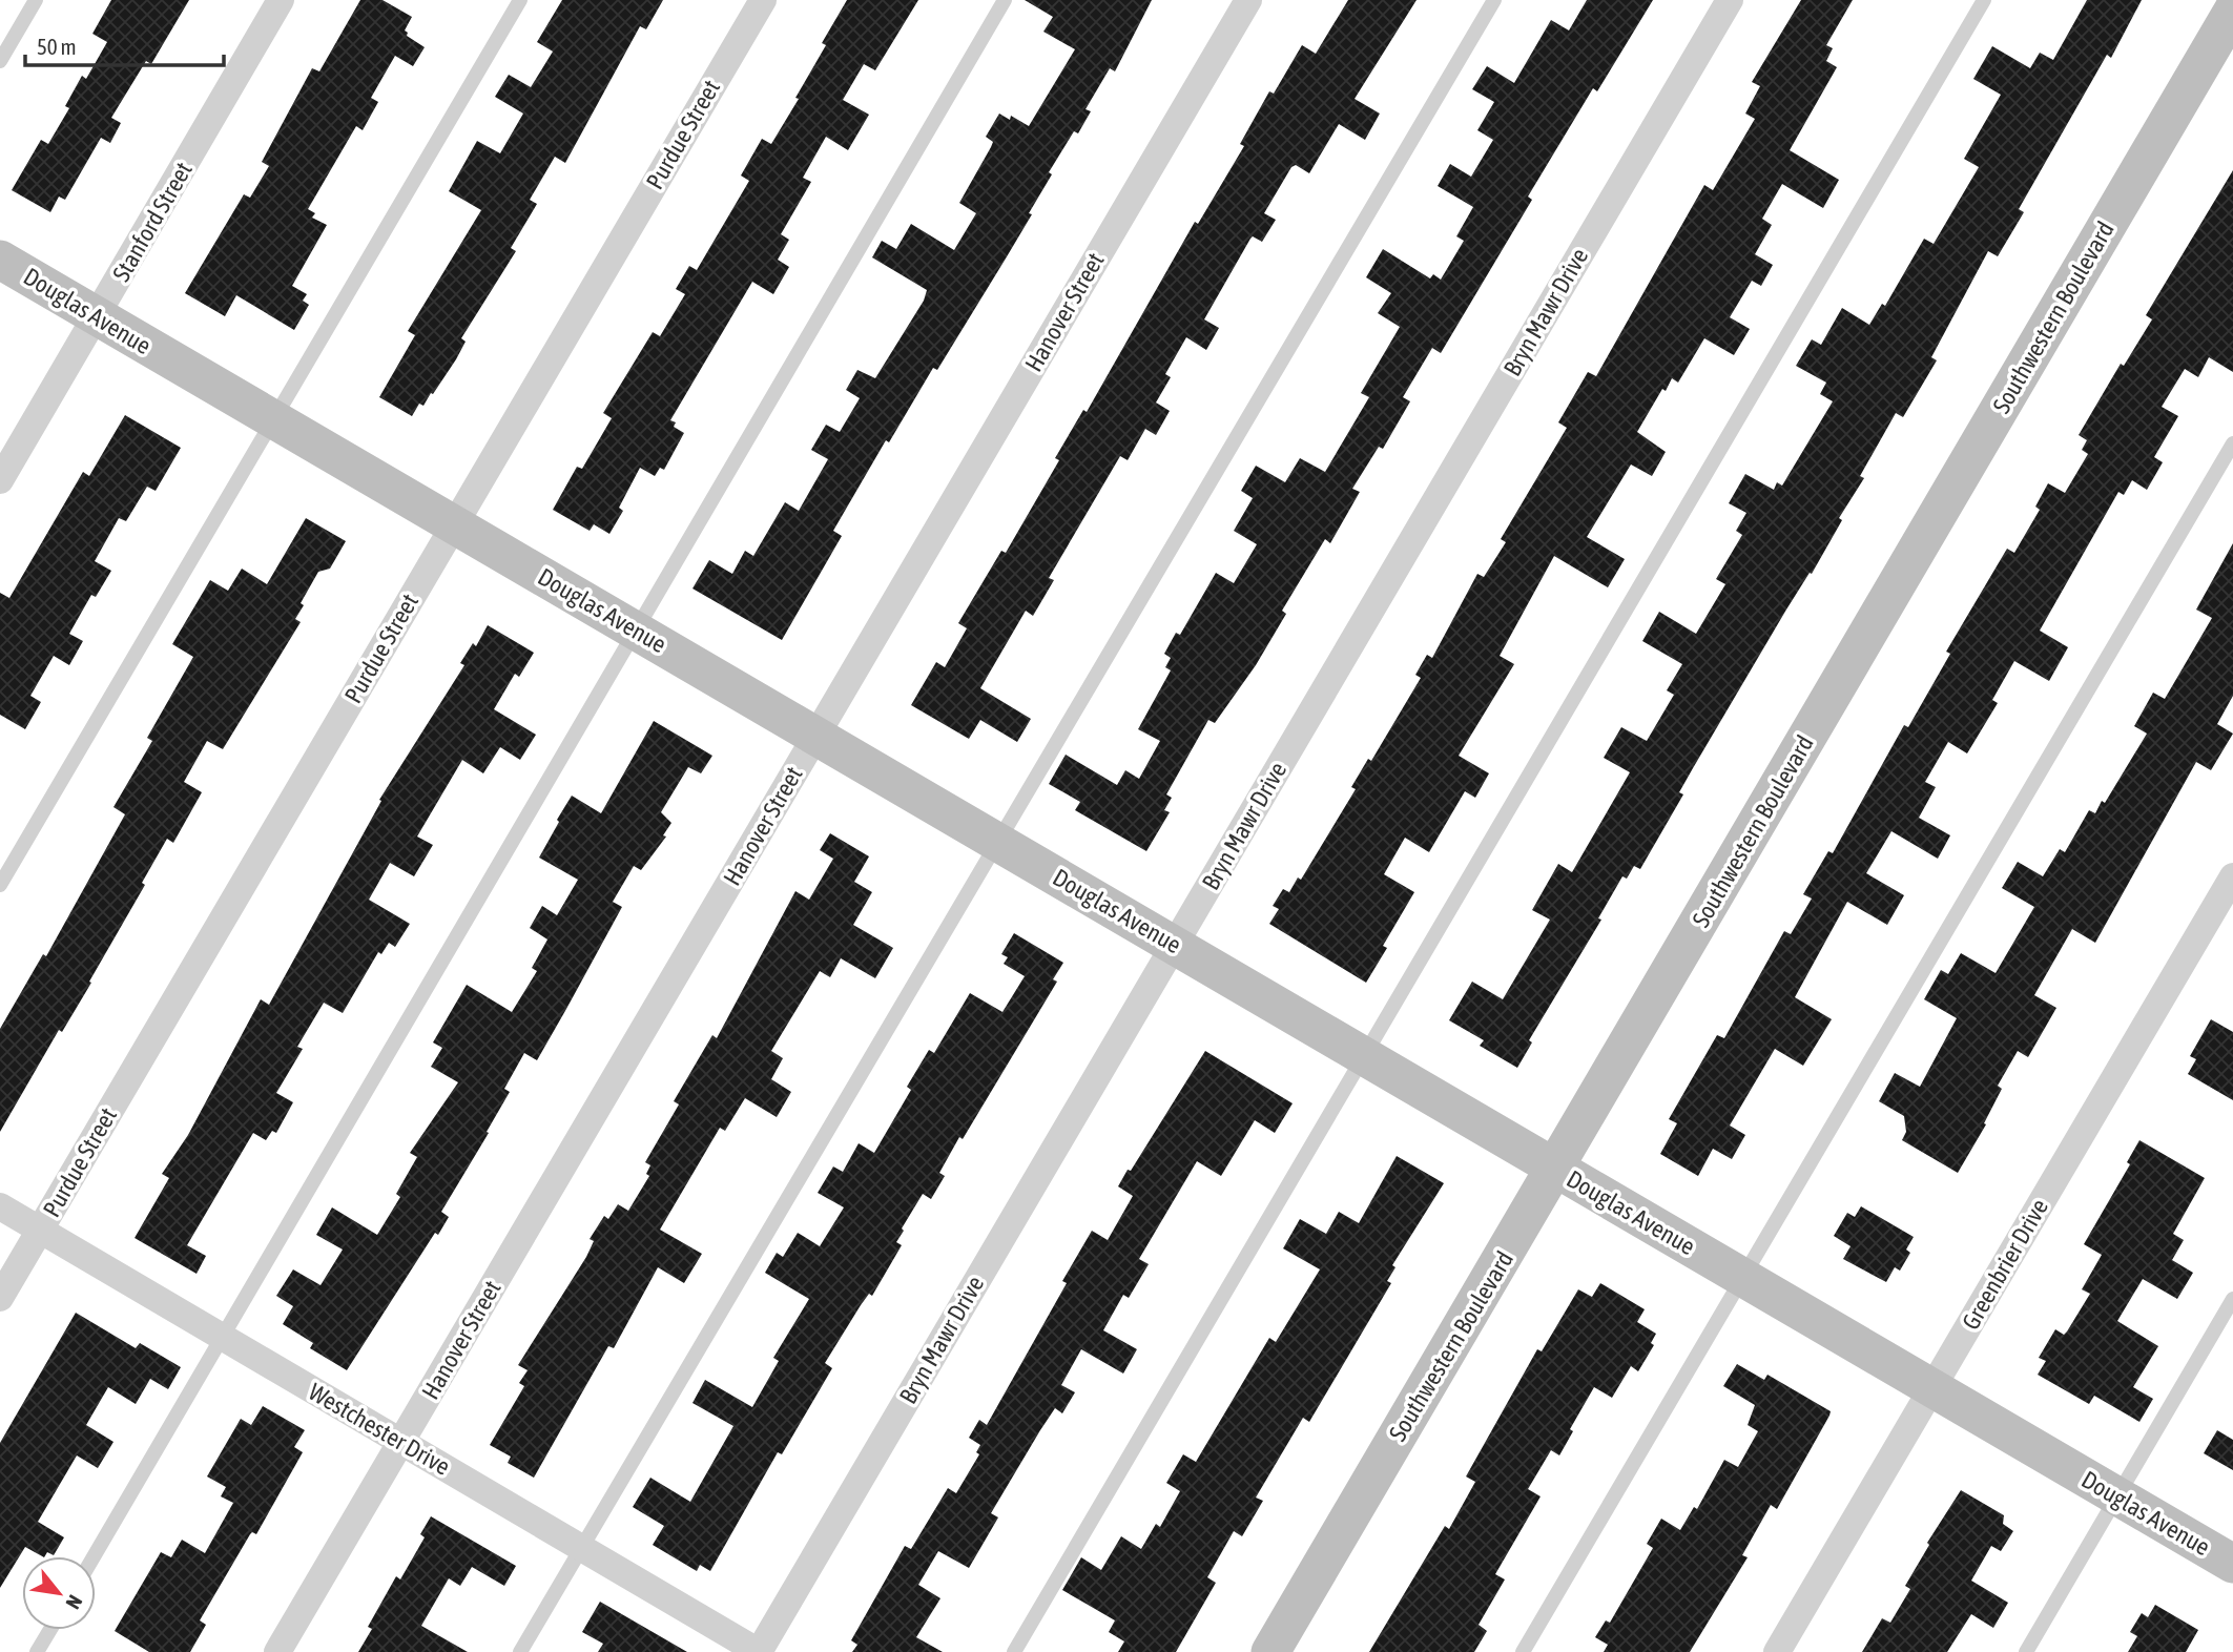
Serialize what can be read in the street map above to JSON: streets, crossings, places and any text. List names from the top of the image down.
{
  "streets": {
    "street": [
      "Purdue Street",
      "Stanford Street",
      "Douglas Avenue",
      "Hanover Street",
      "Bryn Mawr Drive",
      "Southwestern Boulevard",
      "Greenbrier Drive",
      "Westchester Drive"
    ]
  },
  "crossings": [
    ["Purdue Street", "Douglas Avenue"],
    ["Purdue Street", "Westchester Drive"],
    ["Stanford Street", "Douglas Avenue"],
    ["Douglas Avenue", "Hanover Street"],
    ["Douglas Avenue", "Bryn Mawr Drive"],
    ["Douglas Avenue", "Southwestern Boulevard"],
    ["Douglas Avenue", "Greenbrier Drive"],
    ["Hanover Street", "Westchester Drive"],
    ["Bryn Mawr Drive", "Westchester Drive"]
  ],
  "scale_bar": "50 m",
  "north": "bottom right"
}
